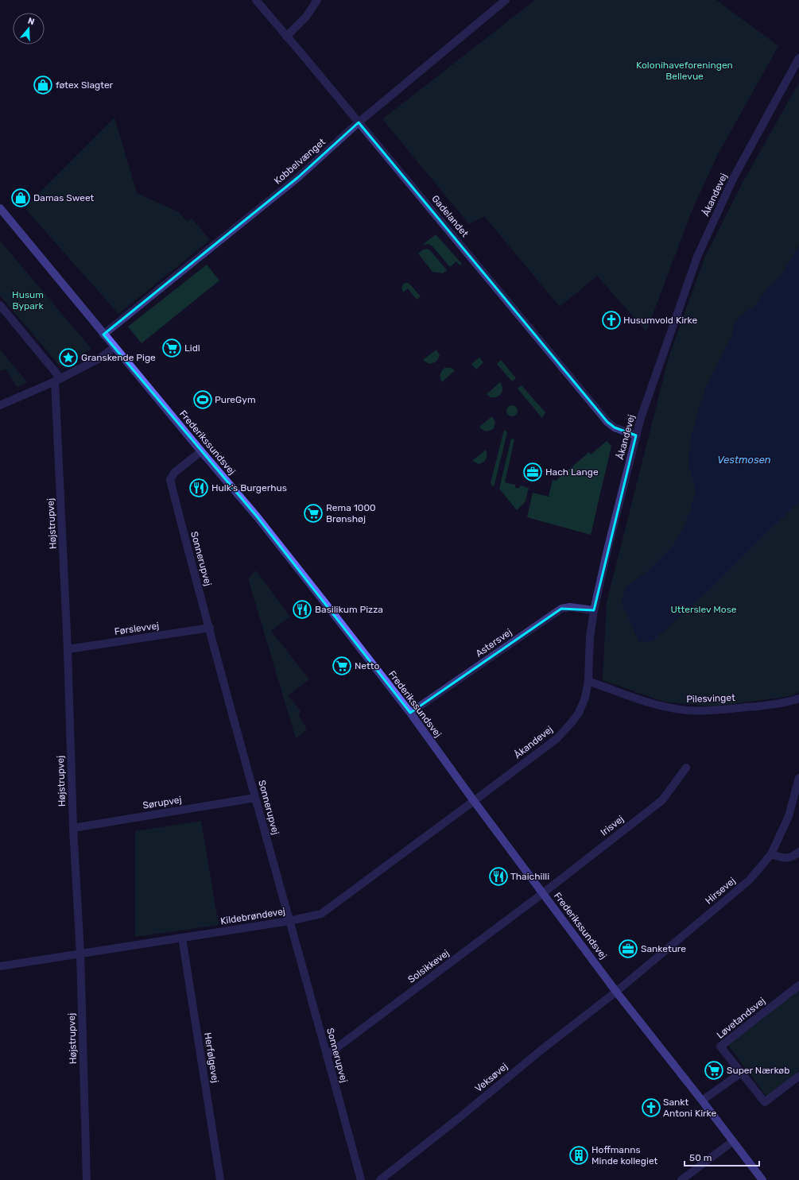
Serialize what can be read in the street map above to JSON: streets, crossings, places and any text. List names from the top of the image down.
{
  "streets": {
    "main road": ["Frederikssundsvej"],
    "street": [
      "Kobbelvænget",
      "Åkandevej",
      "Gadelandet",
      "Højstrupvej",
      "Sonnerupvej",
      "Førslevvej",
      "Astersvej",
      "Pilesvinget",
      "Sørupvej",
      "Irisvej",
      "Hirsevej",
      "Kildebrøndevej",
      "Solsikkevej",
      "Løvetandsvej",
      "Herfølgevej",
      "Veksøvej"
    ]
  },
  "crossings": [
    ["Kobbelvænget", "Gadelandet"],
    ["Kobbelvænget", "Frederikssundsvej"],
    ["Åkandevej", "Gadelandet"],
    ["Åkandevej", "Frederikssundsvej"],
    ["Åkandevej", "Astersvej"],
    ["Åkandevej", "Pilesvinget"],
    ["Åkandevej", "Kildebrøndevej"],
    ["Frederikssundsvej", "Sonnerupvej"],
    ["Frederikssundsvej", "Astersvej"],
    ["Frederikssundsvej", "Irisvej"],
    ["Frederikssundsvej", "Hirsevej"],
    ["Frederikssundsvej", "Kildebrøndevej"],
    ["Frederikssundsvej", "Solsikkevej"],
    ["Frederikssundsvej", "Veksøvej"],
    ["Højstrupvej", "Førslevvej"],
    ["Højstrupvej", "Sørupvej"],
    ["Højstrupvej", "Kildebrøndevej"],
    ["Sonnerupvej", "Førslevvej"],
    ["Sonnerupvej", "Sørupvej"],
    ["Sonnerupvej", "Kildebrøndevej"],
    ["Sonnerupvej", "Solsikkevej"],
    ["Irisvej", "Solsikkevej"],
    ["Hirsevej", "Veksøvej"],
    ["Kildebrøndevej", "Herfølgevej"]
  ],
  "water": ["Vestmosen"],
  "parks": ["Kolonihaveforeningen Bellevue", "Husum Bypark", "Utterslev Mose"],
  "places": {
    "shop": ["føtex Slagter", "Damas Sweet"],
    "church": ["Husumvold Kirke", "Sankt Antoni Kirke"],
    "supermarket": [
      "Lidl",
      "Rema 1000 Brønshøj",
      "Netto",
      "Super Nærkøb"
    ],
    "place": ["Granskende Pige"],
    "sports": ["PureGym"],
    "office": ["Hach Lange", "Sanketure"],
    "restaurant": ["Hulk’s Burgerhus", "Basilikum Pizza", "Thaichilli"],
    "building": ["Hoffmanns Minde kollegiet"]
  },
  "scale_bar": "50 m",
  "north": "top"
}
